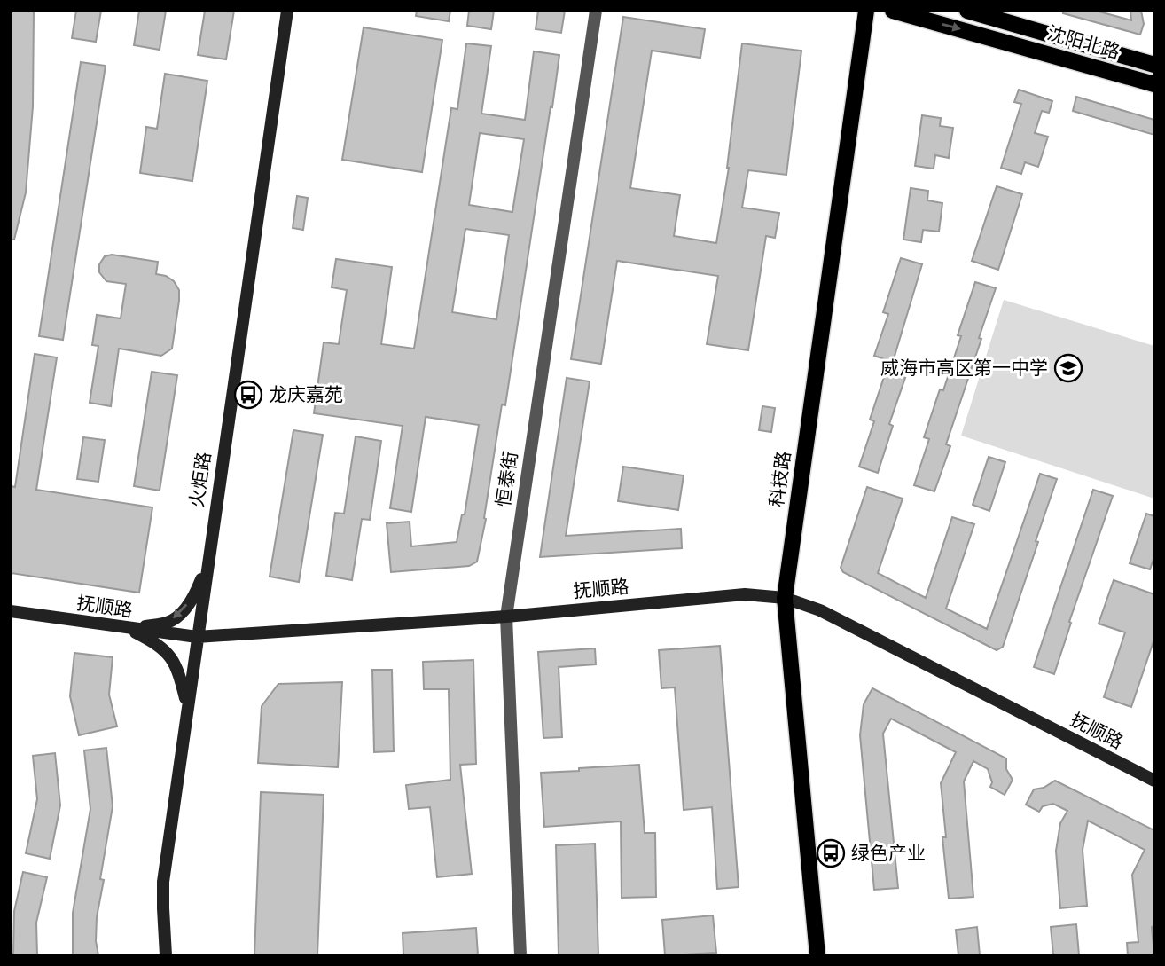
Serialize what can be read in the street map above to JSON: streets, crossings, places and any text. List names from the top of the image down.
{
  "streets": {
    "main road": ["沈阳北路", "科技路"],
    "street": ["恒泰街", "火炬路", "抚顺路"]
  },
  "crossings": [
    ["恒泰街", "抚顺路"],
    ["科技路", "抚顺路"],
    ["火炬路", "抚顺路"]
  ],
  "places": {
    "school or university": ["威海市高区第一中学"],
    "bus stop": ["龙庆嘉苑", "绿色产业"]
  }
}
